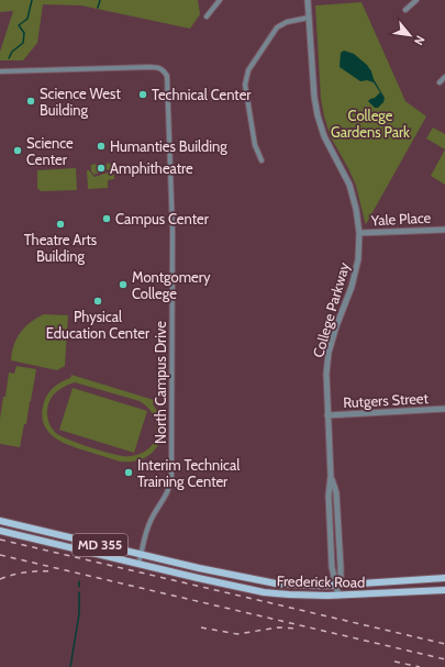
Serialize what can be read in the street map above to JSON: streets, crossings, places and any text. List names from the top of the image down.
{
  "streets": {
    "main road": ["MD 355", "Frederick Road"],
    "street": [
      "Yale Place",
      "College Parkway",
      "North Campus Drive",
      "Rutgers Street"
    ]
  },
  "crossings": [
    ["Yale Place", "College Parkway"],
    ["College Parkway", "Rutgers Street"],
    ["College Parkway", "Frederick Road"],
    ["North Campus Drive", "MD 355"],
    ["North Campus Drive", "Frederick Road"],
    ["MD 355", "Frederick Road"]
  ],
  "parks": ["College Gardens Park"],
  "places": [
    "Technical Center",
    "Science West Building",
    "Humanties Building",
    "Science Center",
    "Amphitheatre",
    "Campus Center",
    "Theatre Arts Building",
    "Montgomery College",
    "Physical Education Center",
    "Interim Technical Training Center"
  ],
  "north": "bottom right"
}
